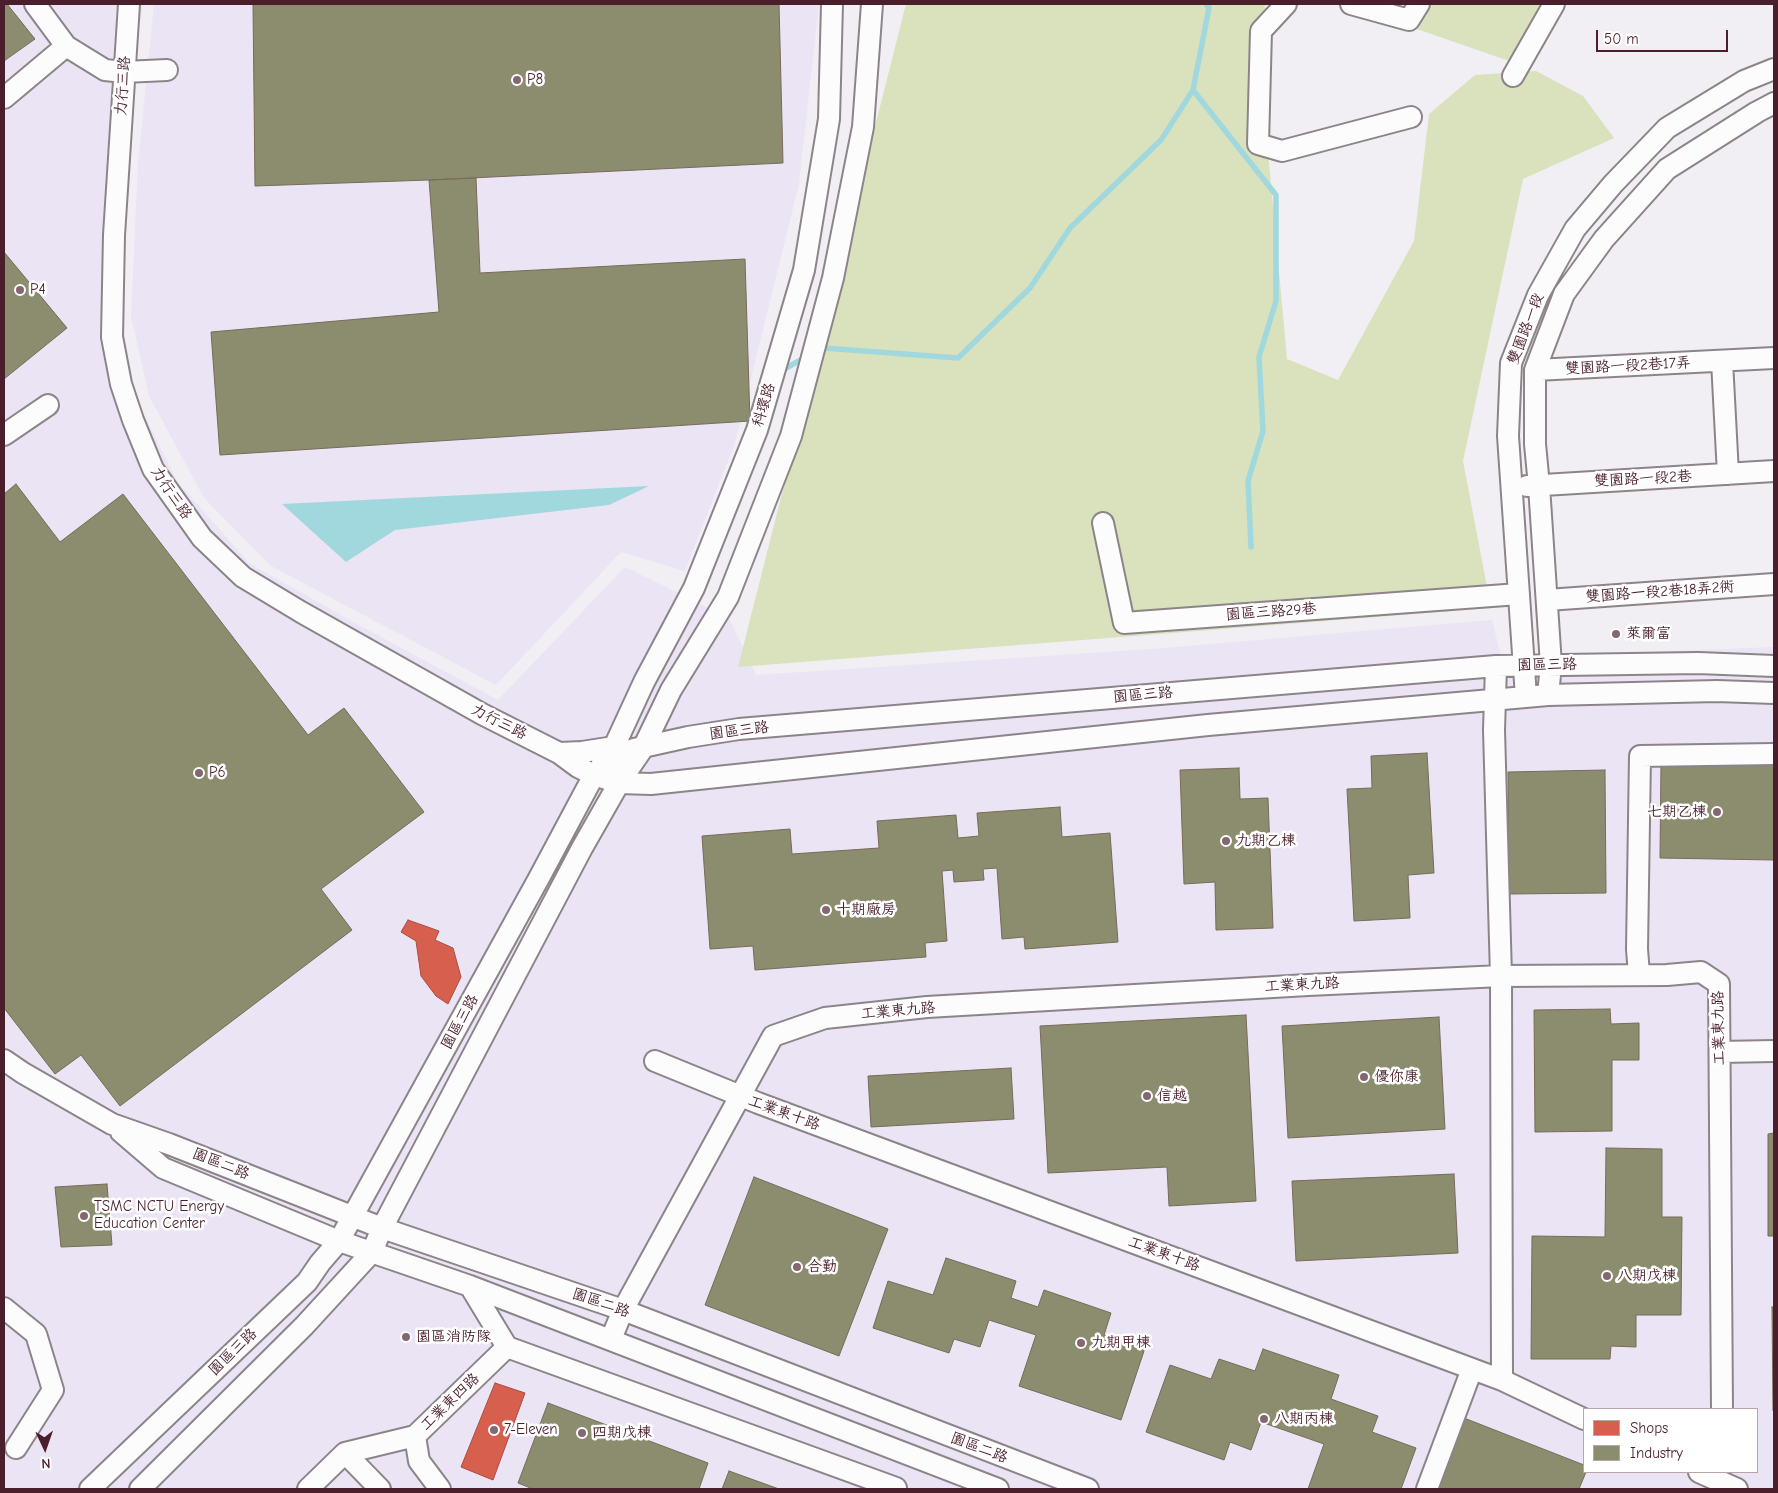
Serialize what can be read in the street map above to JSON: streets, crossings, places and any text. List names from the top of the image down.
{
  "streets": {
    "street": [
      "力行三路",
      "雙園路一段",
      "雙園路一段2巷17弄",
      "科環路",
      "雙園路一段2巷",
      "雙園路一段2巷18弄2衖",
      "園區三路29巷",
      "園區三路",
      "工業東九路",
      "工業東十路",
      "園區二路",
      "工業東四路"
    ]
  },
  "crossings": [
    ["力行三路", "科環路"],
    ["力行三路", "園區三路"],
    ["雙園路一段", "雙園路一段2巷17弄"],
    ["雙園路一段", "雙園路一段2巷"],
    ["雙園路一段", "雙園路一段2巷18弄2衖"],
    ["雙園路一段", "園區三路29巷"],
    ["雙園路一段", "園區三路"],
    ["科環路", "園區三路"],
    ["園區三路", "園區二路"],
    ["工業東九路", "工業東十路"],
    ["工業東九路", "園區二路"]
  ],
  "places": [
    "P8",
    "P4",
    "萊爾富",
    "P6",
    "七期乙棟",
    "九期乙棟",
    "十期廠房",
    "優你康",
    "信越",
    "TSMC NCTU Energy Education Center",
    "合勤",
    "八期戊棟",
    "園區消防隊",
    "九期甲棟",
    "八期丙棟",
    "7-Eleven",
    "四期戊棟"
  ],
  "legend": ["Shops", "Industry"],
  "scale_bar": "50 m",
  "north": "bottom"
}
